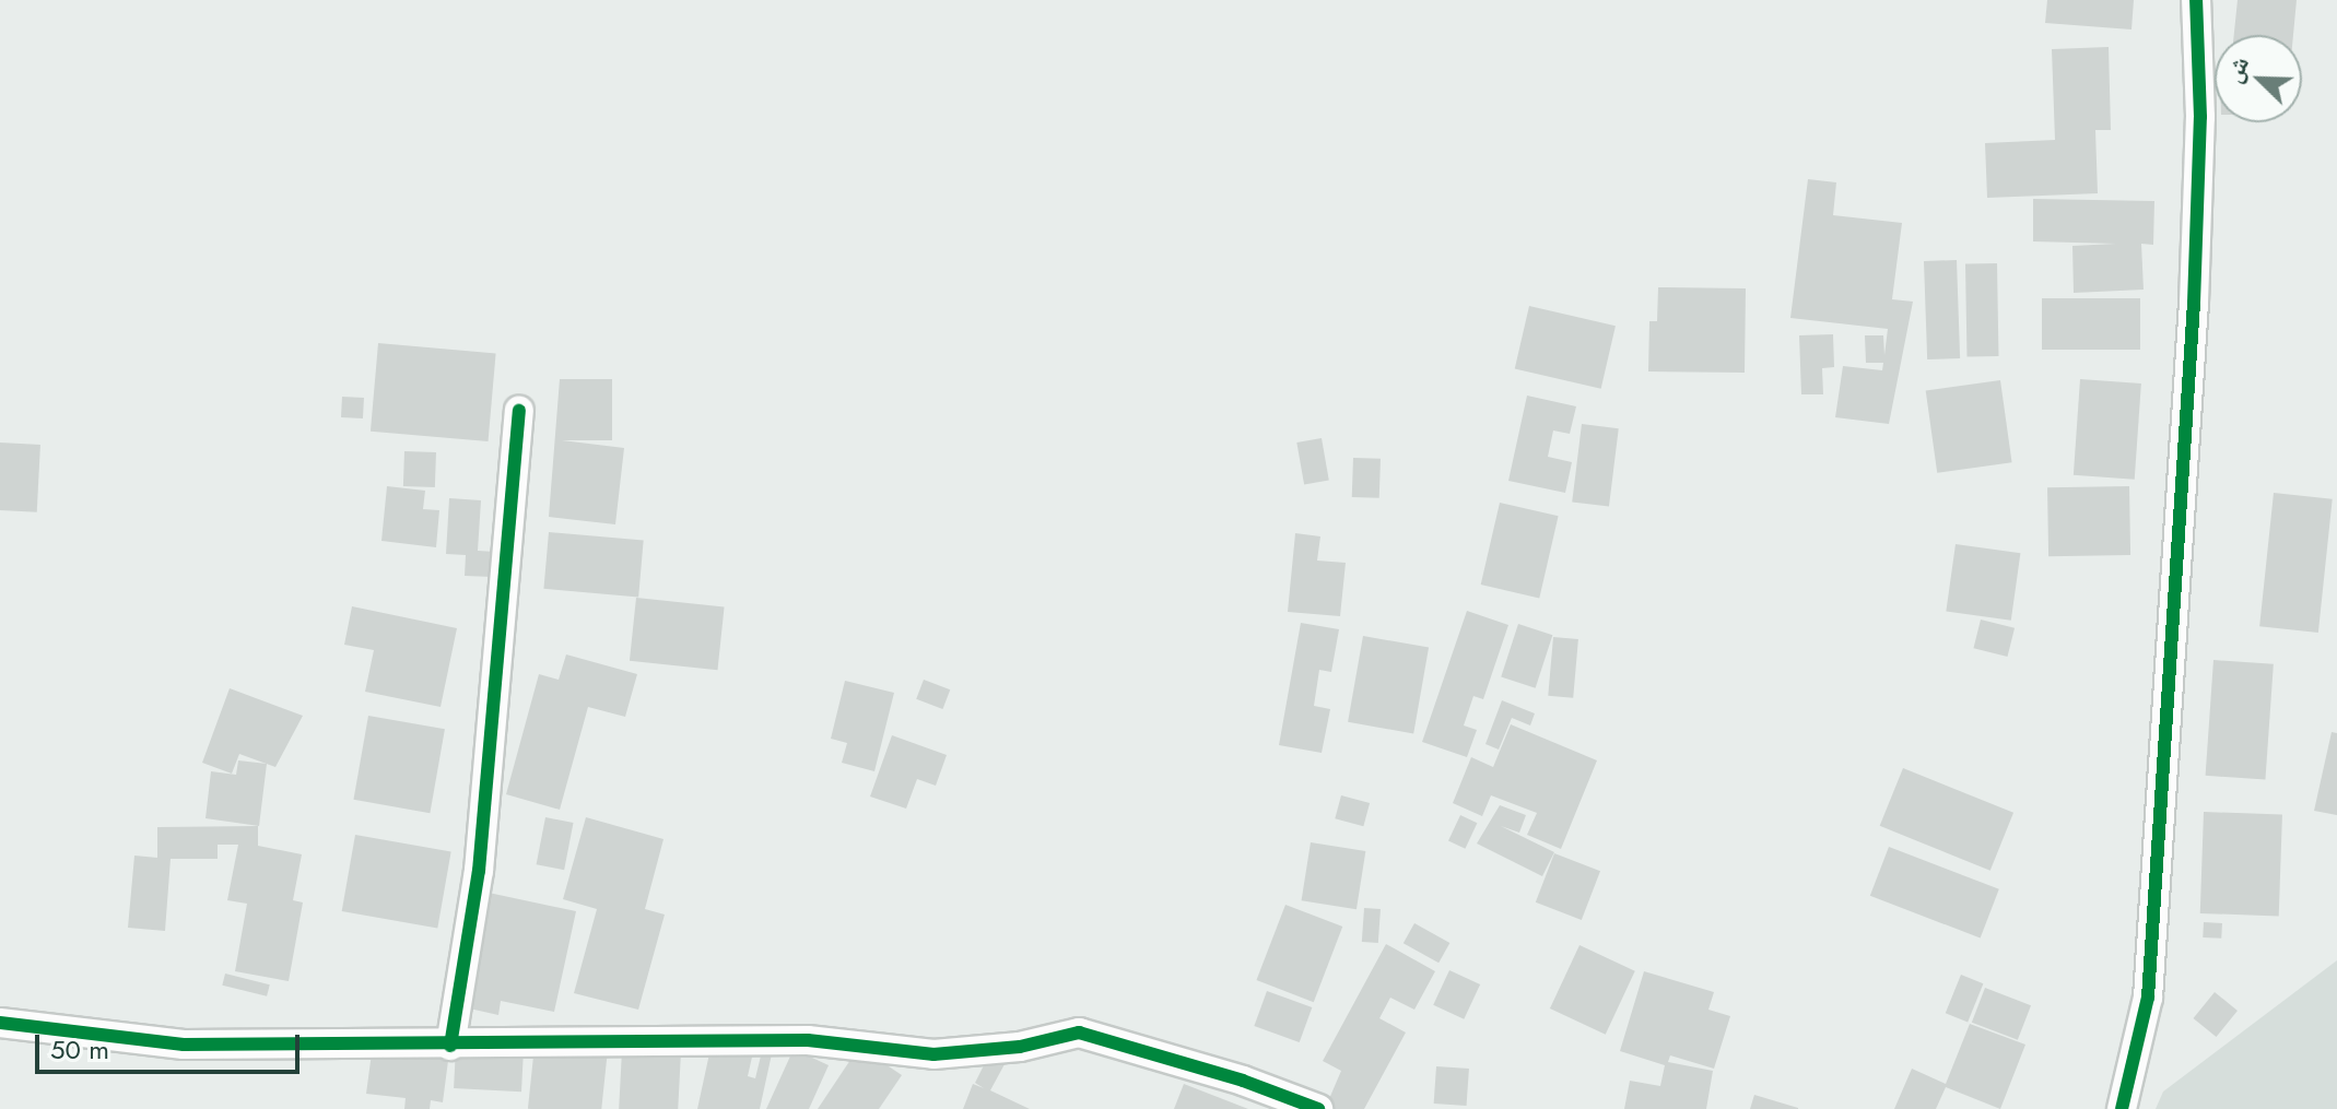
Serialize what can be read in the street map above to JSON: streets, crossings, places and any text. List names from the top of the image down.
{
  "scale_bar": "50 m",
  "north": "top left"
}
